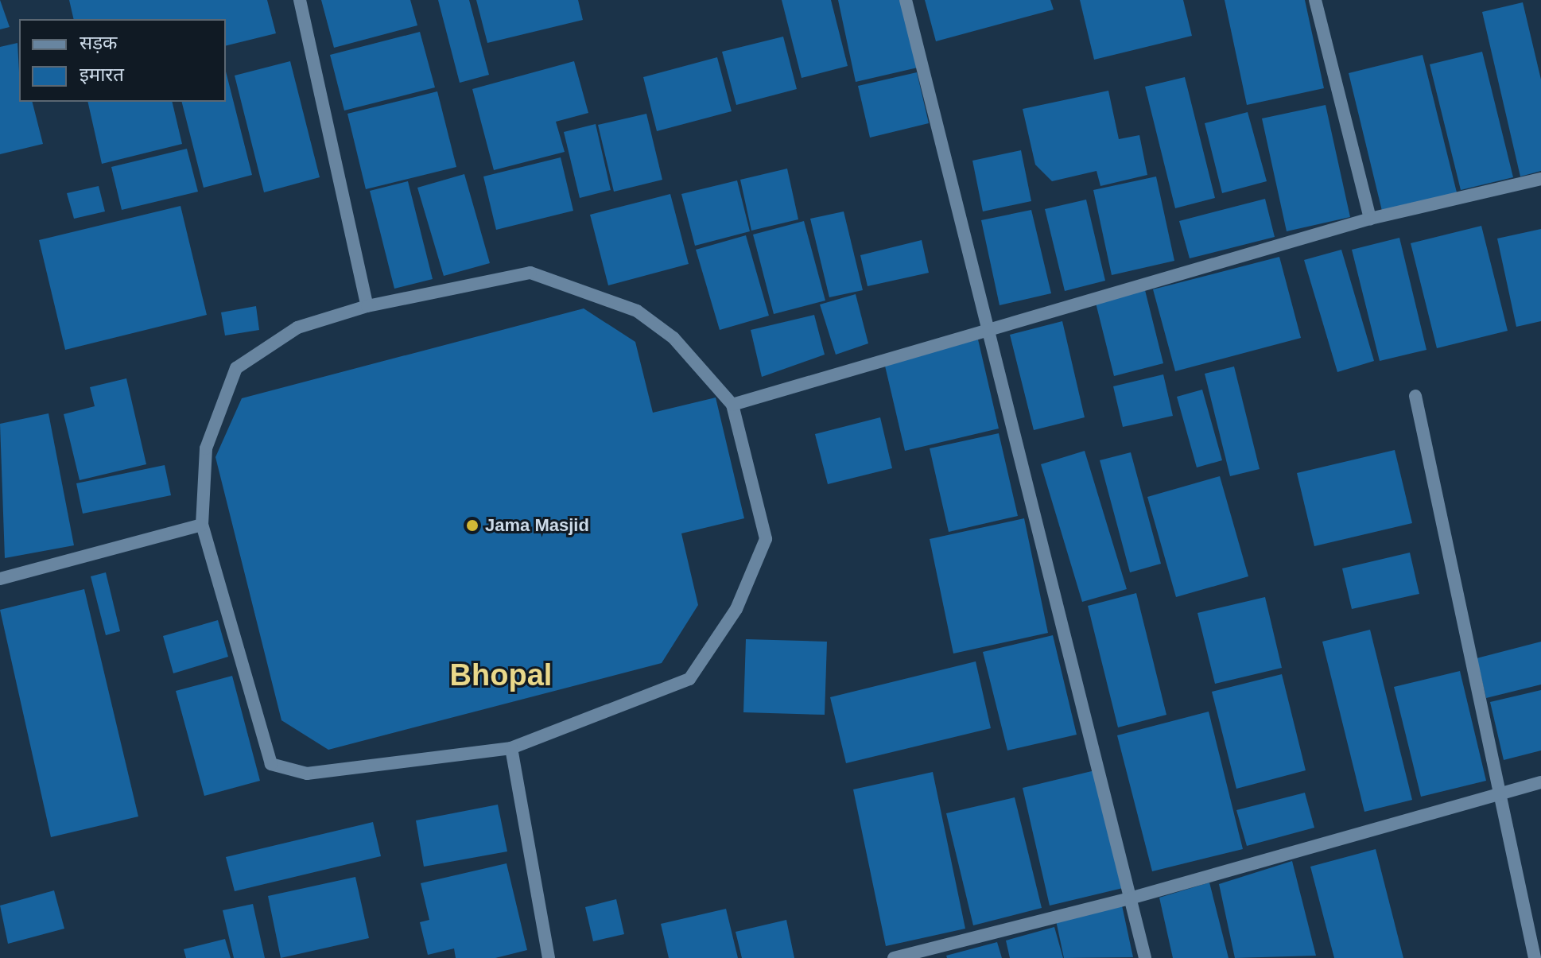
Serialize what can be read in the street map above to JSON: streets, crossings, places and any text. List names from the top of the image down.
{
  "districts": ["Bhopal"],
  "places": ["Jama Masjid"],
  "legend": ["सड़क", "इमारत"]
}
